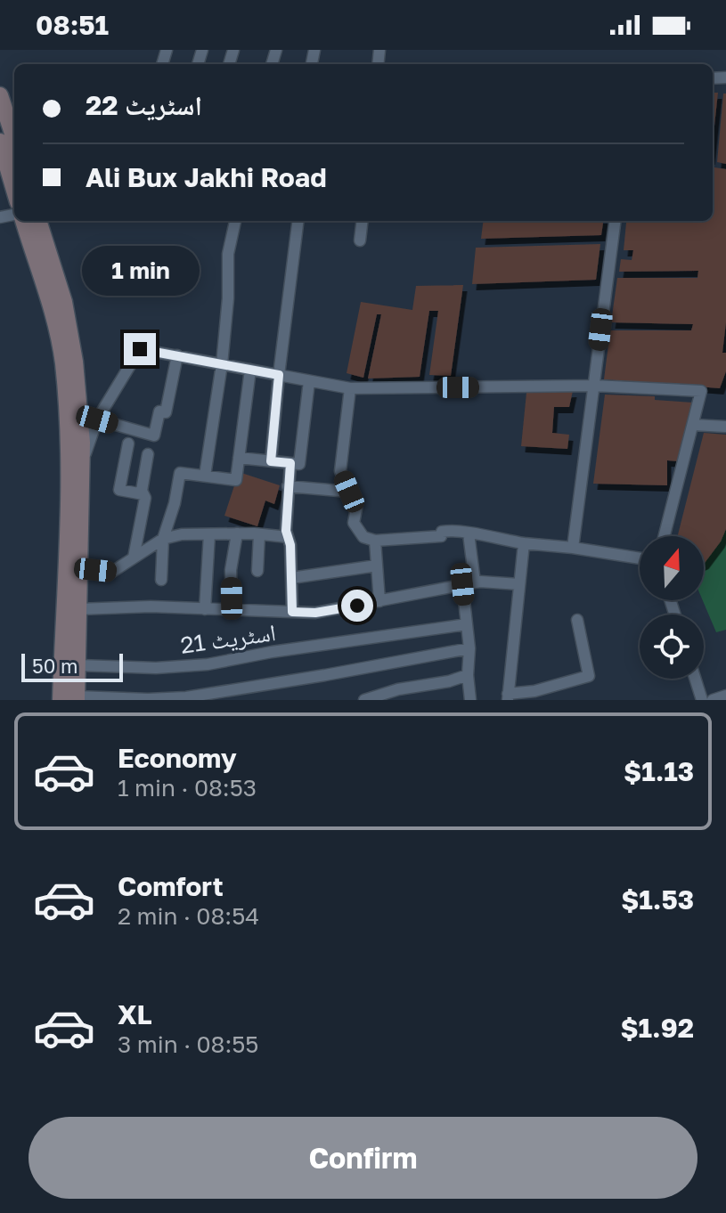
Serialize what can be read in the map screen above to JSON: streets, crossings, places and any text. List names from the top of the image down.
{
  "streets": {
    "street": ["اسٹریٹ 21"]
  },
  "scale_bar": "50 m",
  "north": "top",
  "page": {
    "status": "08:51",
    "banner": ["اسٹریٹ 22", "Ali Bux Jakhi Road"],
    "bubble": "1 min",
    "scale": "50 m",
    "list": [
      {
        "name": "Economy",
        "note": "1 min · 08:53",
        "value": "$1.13"
      },
      {
        "name": "Comfort",
        "note": "2 min · 08:54",
        "value": "$1.53"
      },
      {
        "name": "XL",
        "note": "3 min · 08:55",
        "value": "$1.92"
      }
    ],
    "buttons": "Confirm"
  }
}
